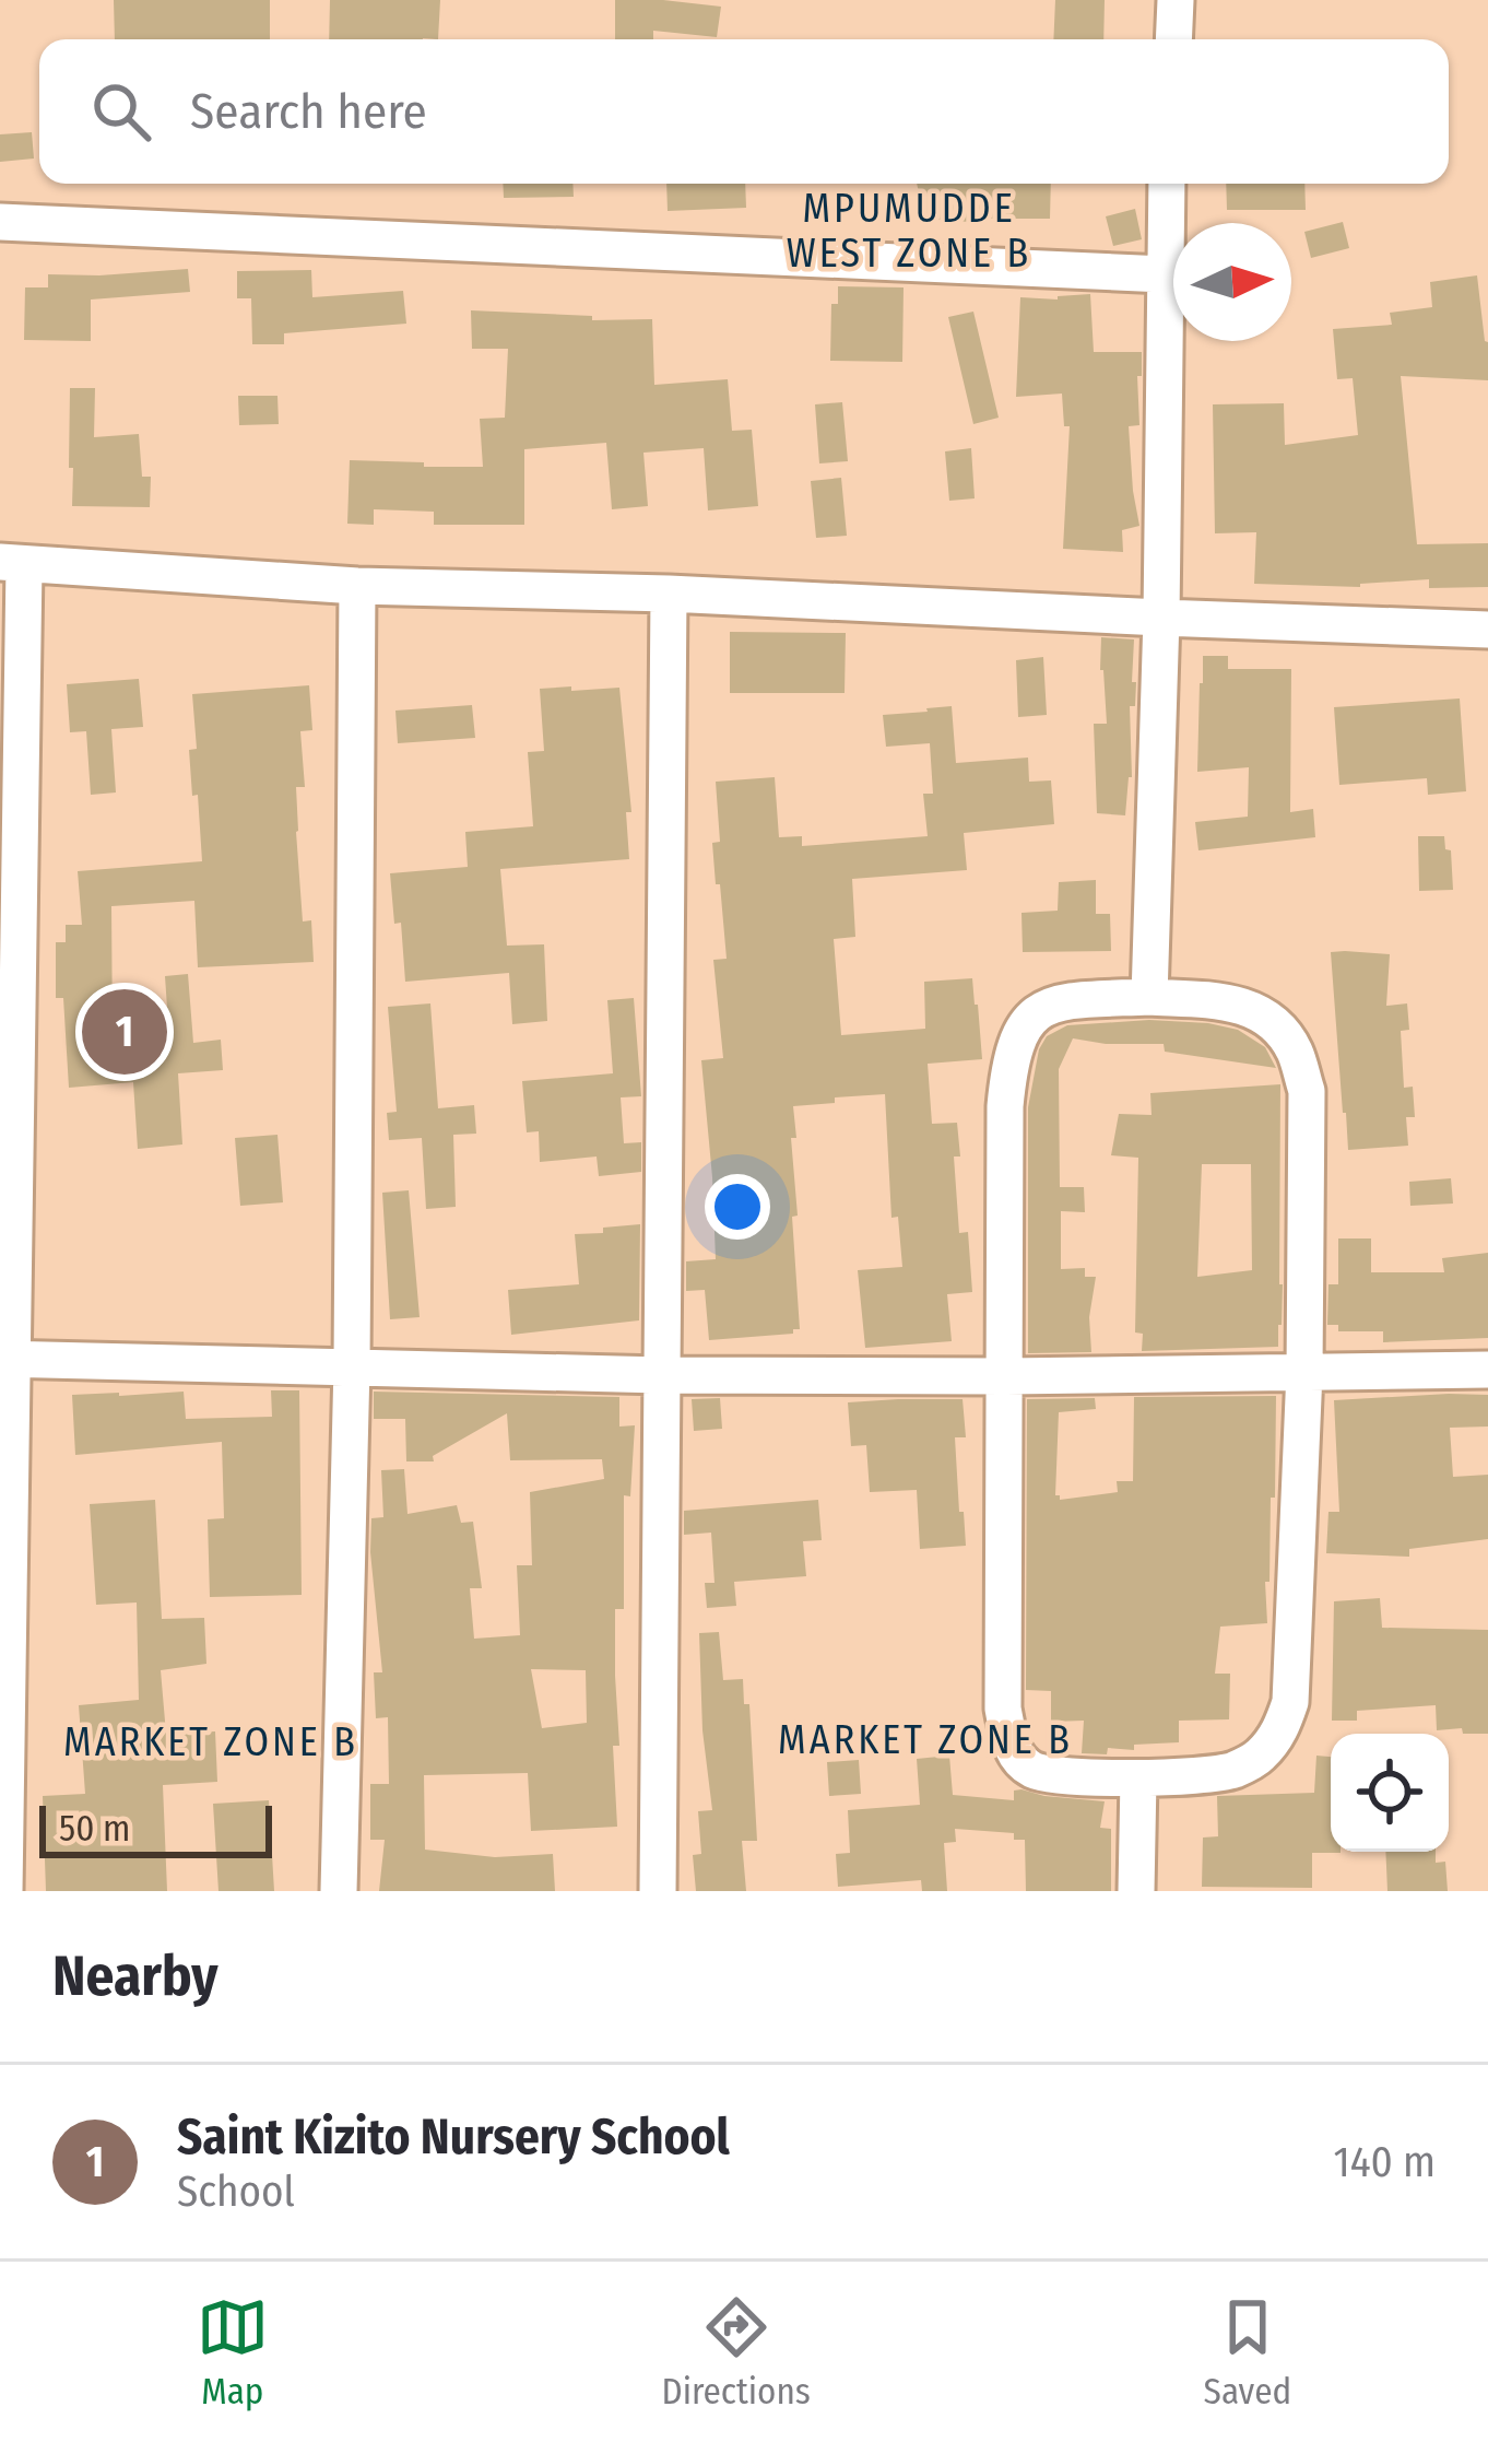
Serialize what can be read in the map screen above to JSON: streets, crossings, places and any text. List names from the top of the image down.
{
  "districts": ["MPUMUDDE WEST ZONE B", "MARKET ZONE B", "MARKET ZONE B"],
  "scale_bar": "50 m",
  "north": "right",
  "page": {
    "search": "Search here",
    "pins": "1",
    "scale": "50 m",
    "heading": "Nearby",
    "list": [
      {
        "mark": "1",
        "name": "Saint Kizito Nursery School",
        "note": "School",
        "value": "140 m"
      }
    ],
    "nav": ["Map", "Directions", "Saved"]
  }
}
